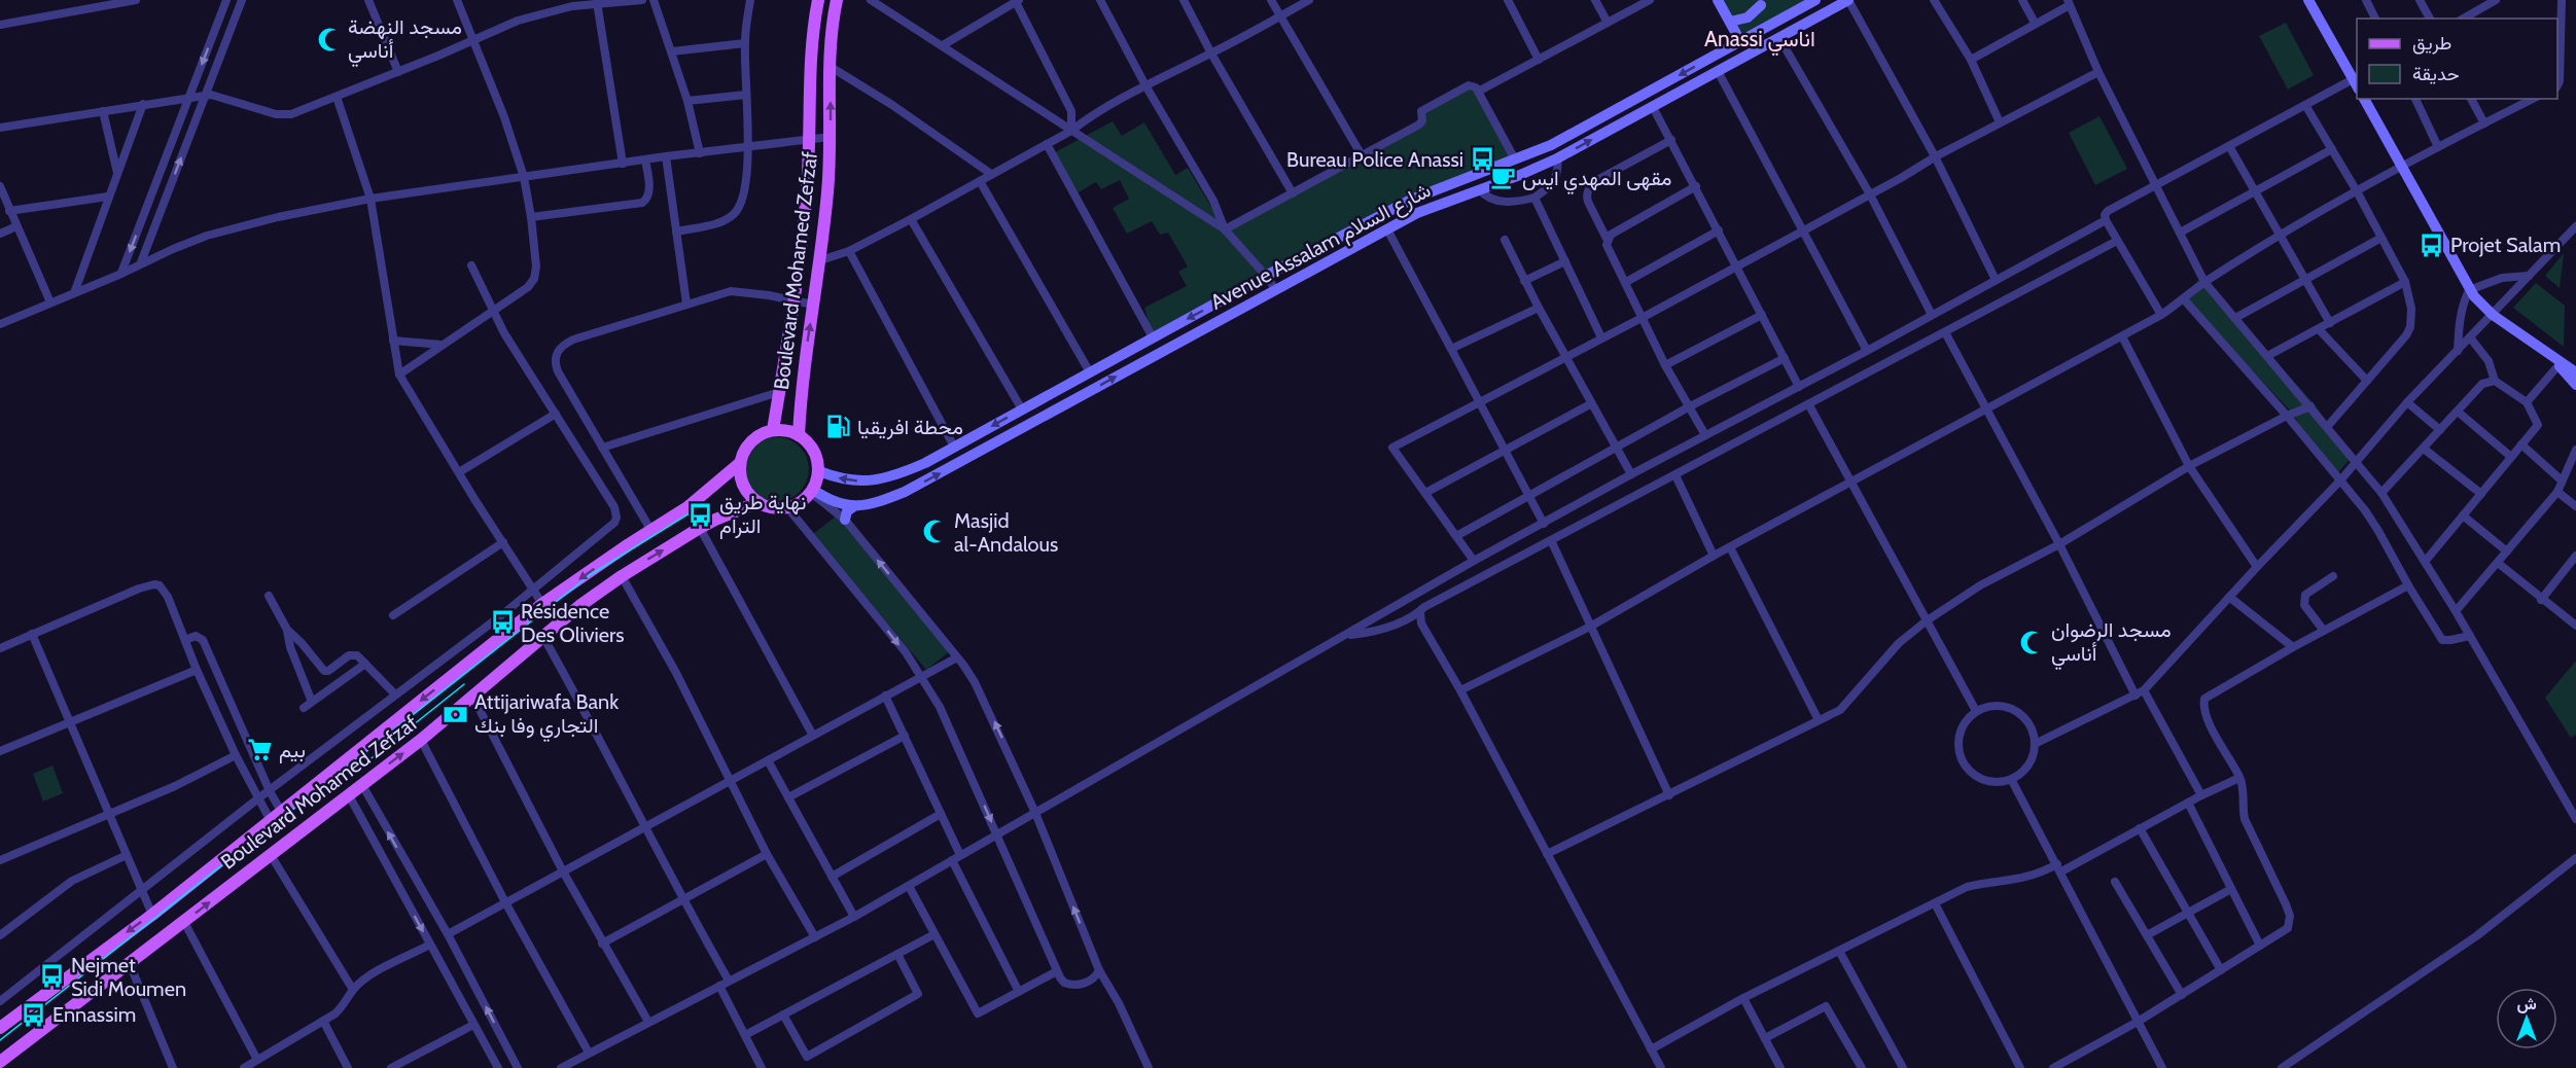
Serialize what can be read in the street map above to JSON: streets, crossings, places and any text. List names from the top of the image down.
{
  "streets": {
    "main road": ["Boulevard Mohamed Zefzaf"],
    "street": ["Avenue Assalam شارع السلام"]
  },
  "crossings": [
    ["Avenue Assalam شارع السلام", "Boulevard Mohamed Zefzaf"]
  ],
  "districts": ["Anassi اناسي"],
  "places": {
    "mosque": ["مسجد النهضة أناسي", "Masjid al-Andalous", "مسجد الرضوان أناسي"],
    "bus stop": [
      "Bureau Police Anassi",
      "Projet Salam",
      "نهاية طريق الترام",
      "Résidence Des Oliviers",
      "Nejmet Sidi Moumen",
      "Ennassim"
    ],
    "cafe": ["مقهى المهدي ايس"],
    "fuel station": ["محطة افريقيا"],
    "bank": ["Attijariwafa Bank التجاري وفا بنك"],
    "supermarket": ["بيم"]
  },
  "legend": ["طريق", "حديقة"],
  "north": "top"
}
